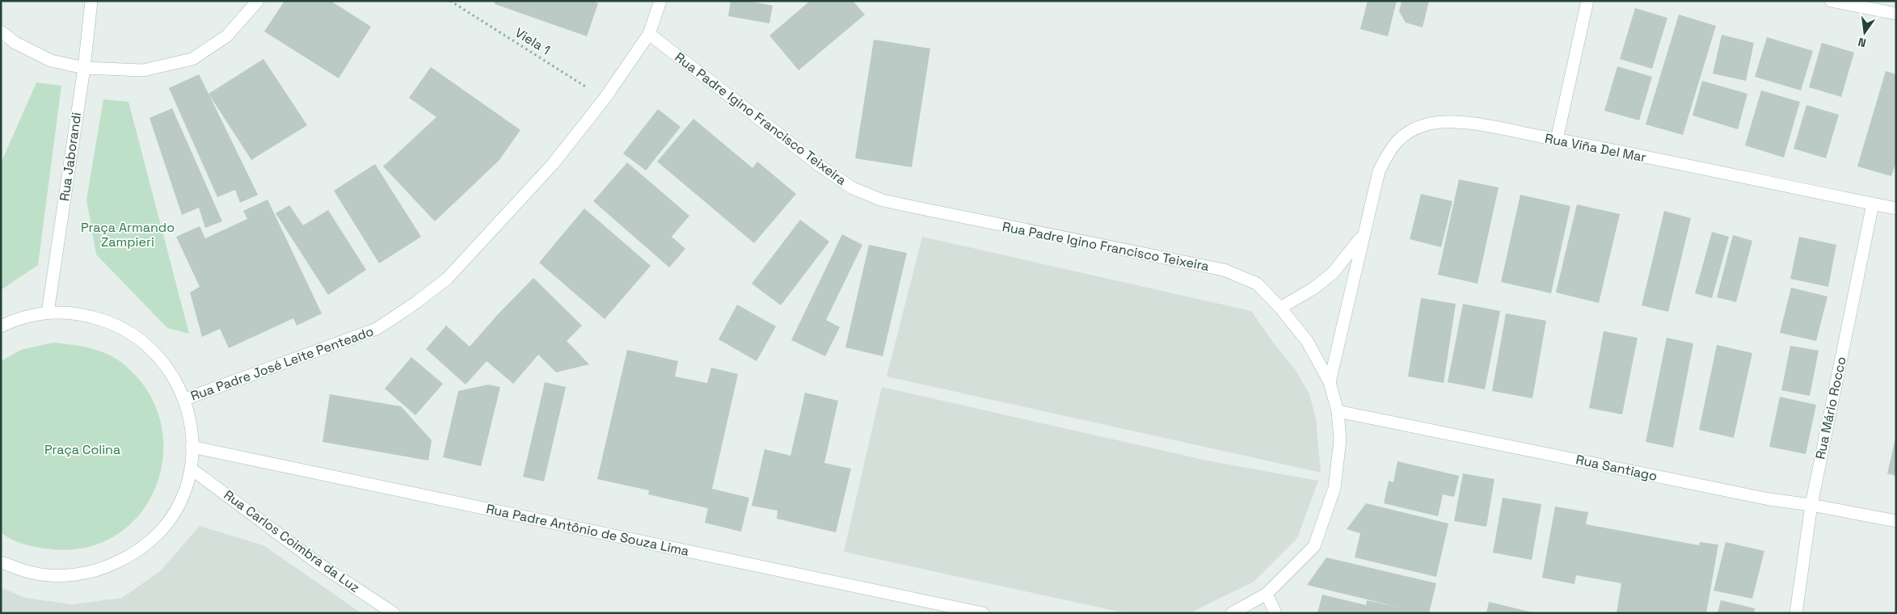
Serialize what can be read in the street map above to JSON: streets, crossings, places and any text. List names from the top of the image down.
{
  "streets": {
    "street": [
      "Rua Padre Igino Francisco Teixeira",
      "Rua Viña Del Mar",
      "Rua Jaborandi",
      "Rua Padre José Leite Penteado",
      "Rua Mário Rocco",
      "Rua Santiago",
      "Rua Padre Antônio de Souza Lima",
      "Rua Carlos Coimbra da Luz"
    ],
    "path": ["Viela 1"]
  },
  "crossings": [
    ["Viela 1", "Rua Padre José Leite Penteado"],
    ["Rua Padre Igino Francisco Teixeira", "Rua Viña Del Mar"],
    ["Rua Padre Igino Francisco Teixeira", "Rua Padre José Leite Penteado"],
    ["Rua Padre Igino Francisco Teixeira", "Rua Santiago"],
    ["Rua Viña Del Mar", "Rua Mário Rocco"],
    ["Rua Mário Rocco", "Rua Santiago"]
  ],
  "parks": ["Praça Armando Zampieri", "Praça Colina"],
  "north": "bottom"
}
